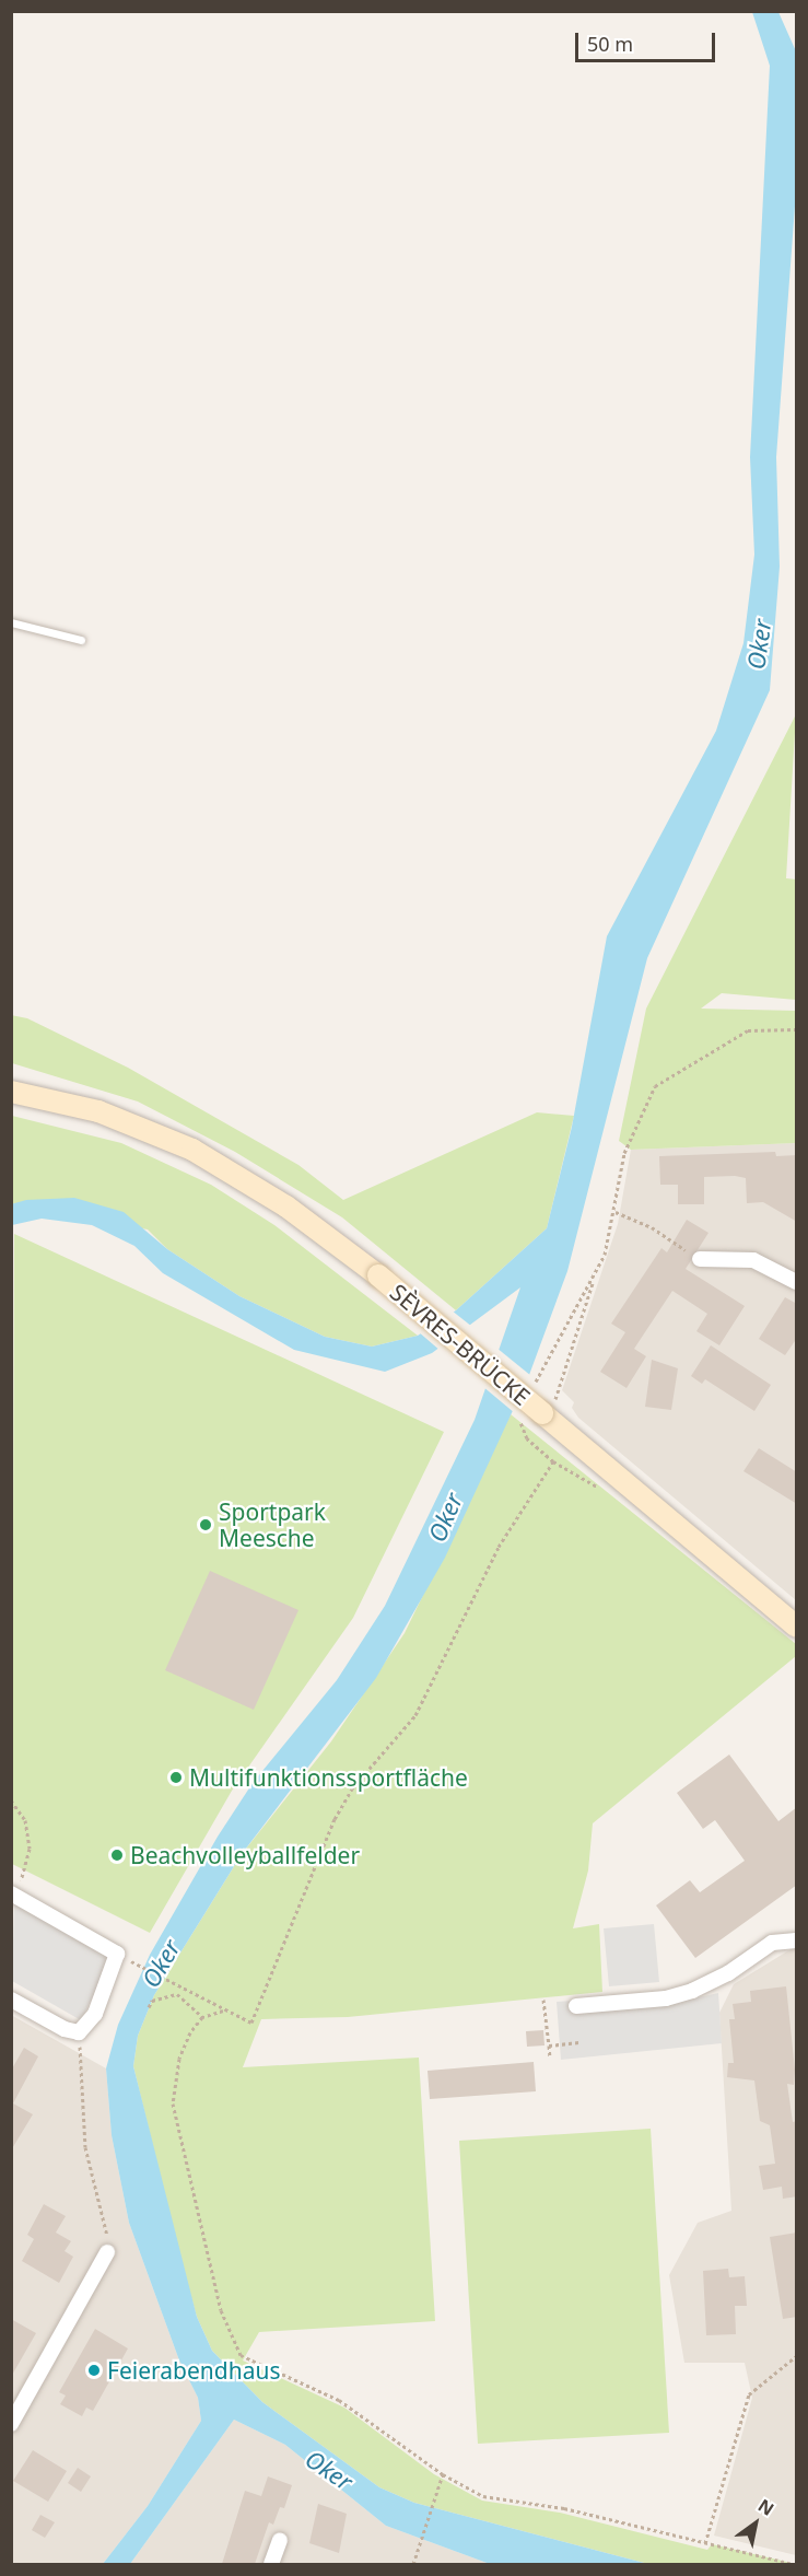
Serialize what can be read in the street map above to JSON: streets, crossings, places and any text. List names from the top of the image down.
{
  "streets": {
    "main road": ["SÈVRES-BRÜCKE"]
  },
  "water": ["Oker"],
  "places": [
    "Sportpark Meesche",
    "Multifunktionssportfläche",
    "Beachvolleyballfelder",
    "Feierabendhaus"
  ],
  "scale_bar": "50 m",
  "north": "top right"
}
